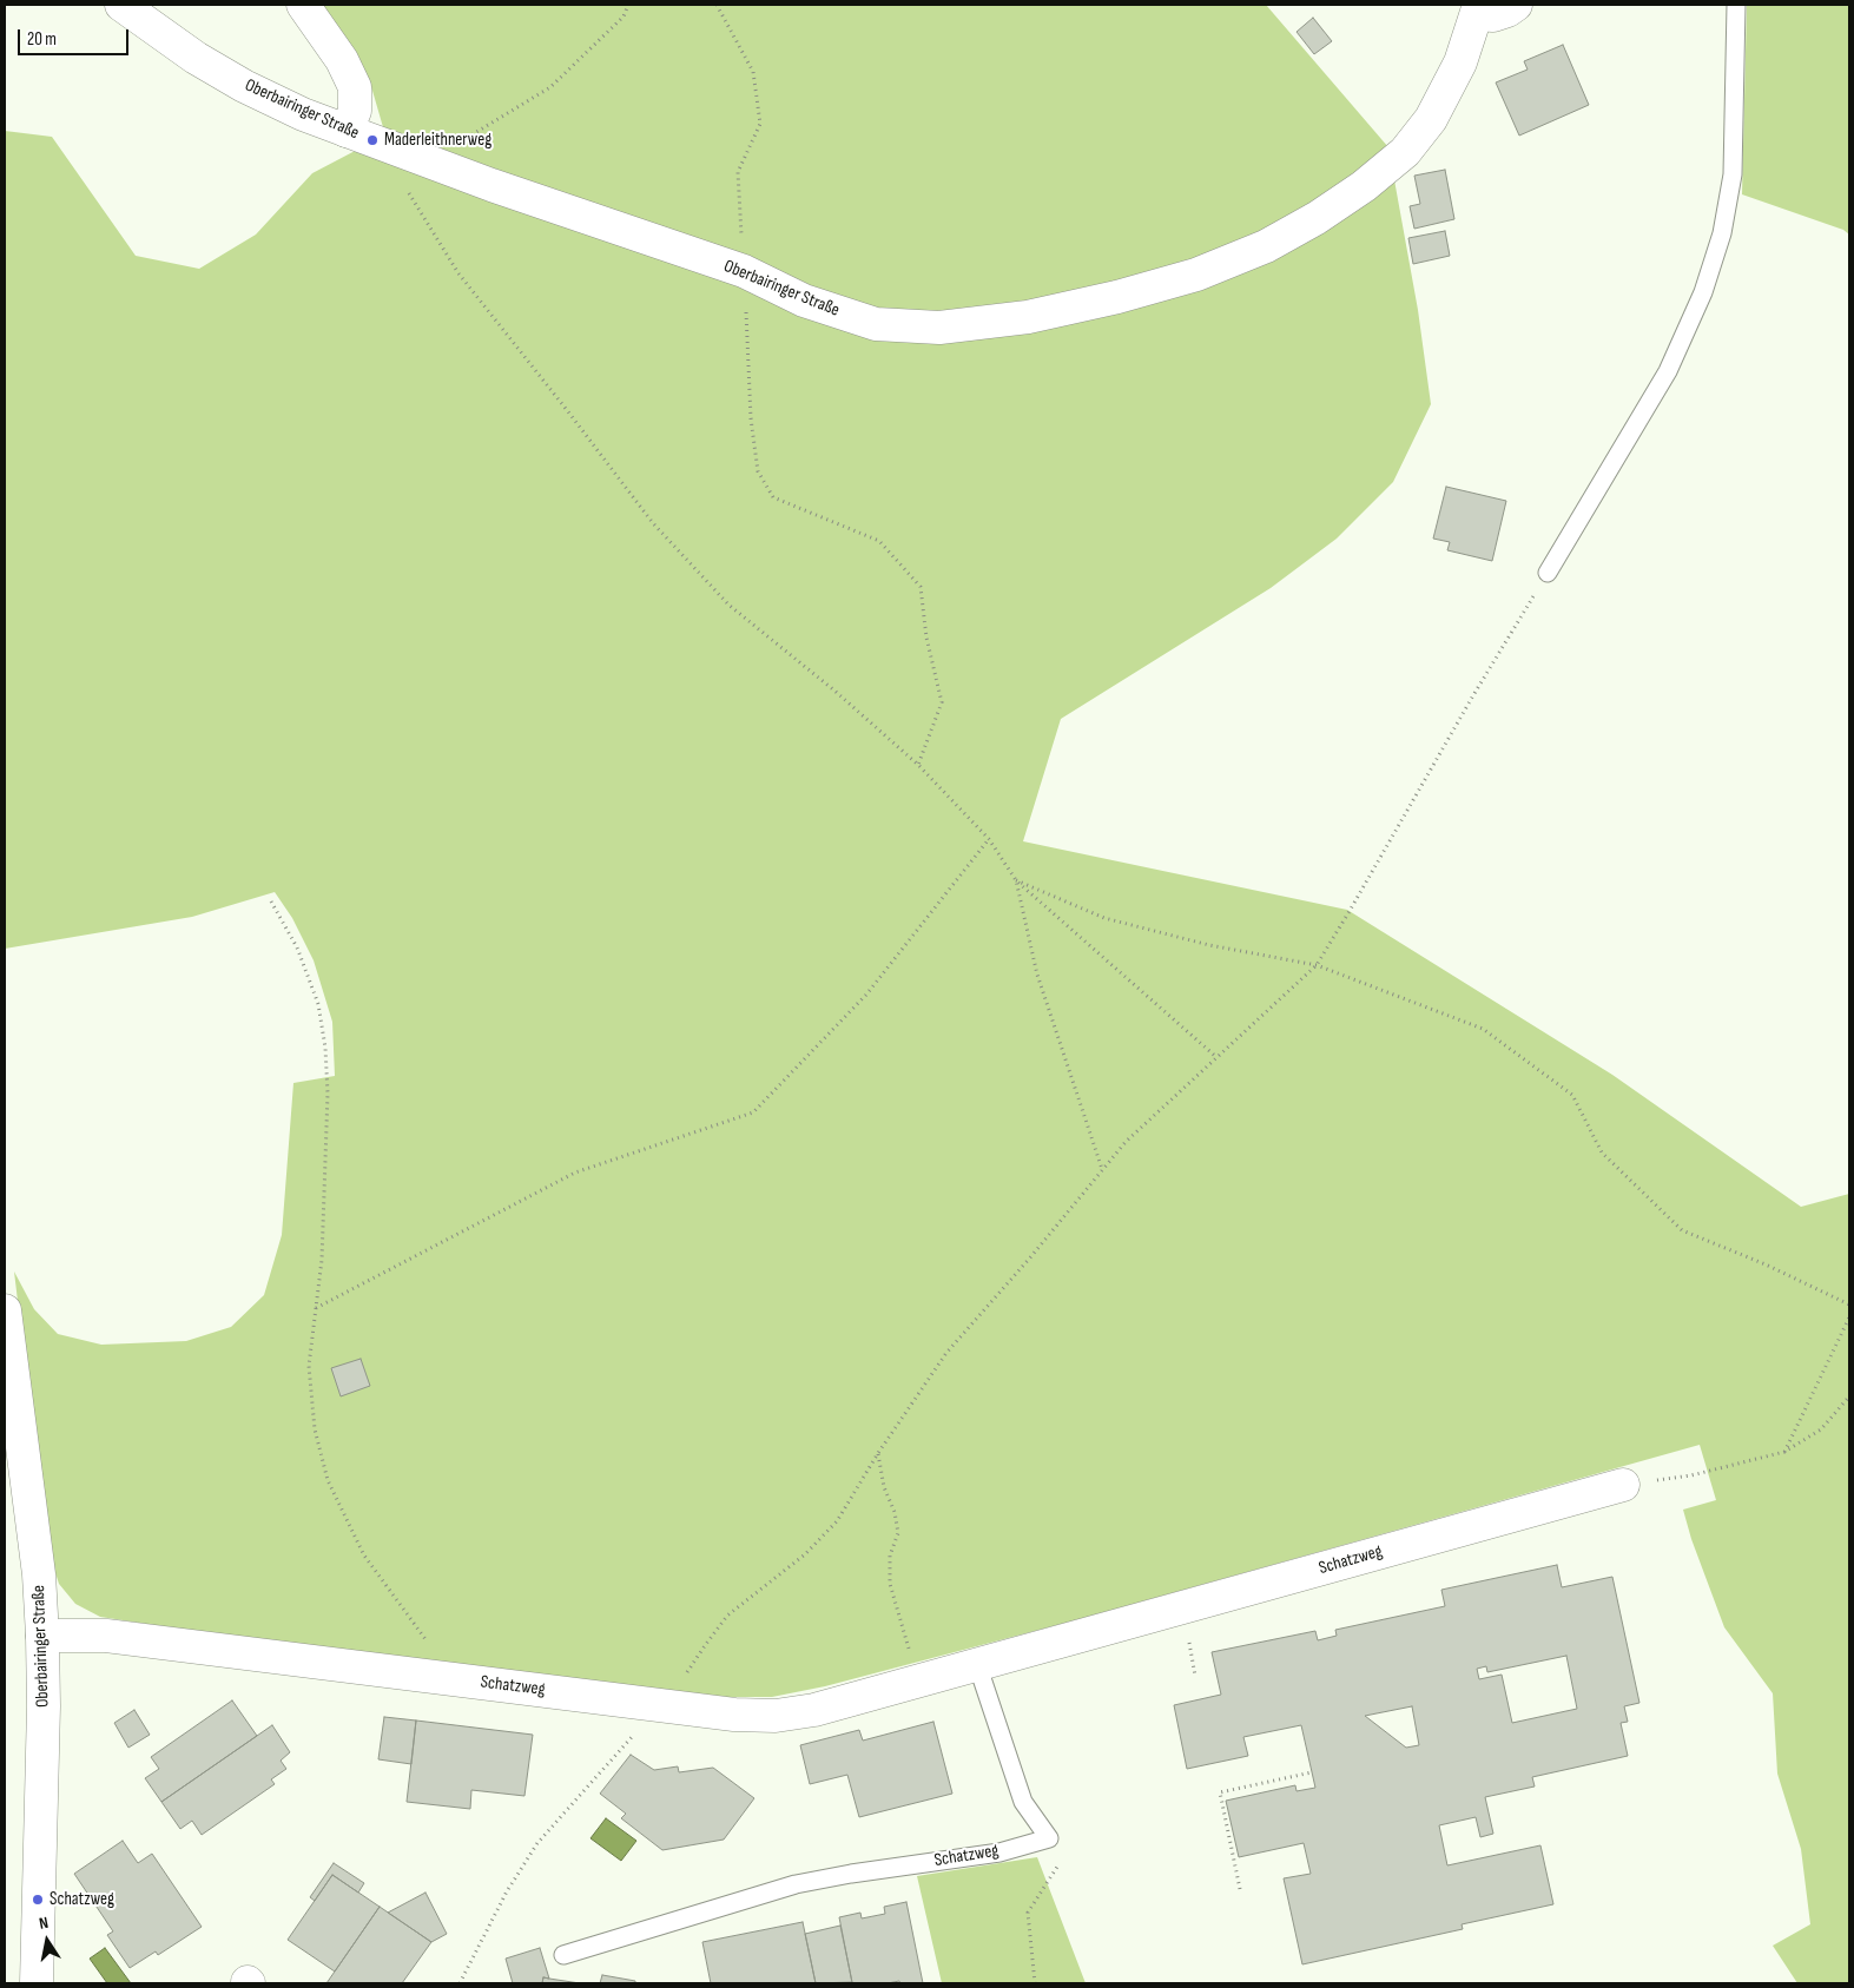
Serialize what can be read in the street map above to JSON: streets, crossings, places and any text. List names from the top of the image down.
{
  "streets": {
    "street": ["Oberbairinger Straße", "Schatzweg"]
  },
  "crossings": [
    ["Oberbairinger Straße", "Schatzweg"]
  ],
  "places": ["Maderleithnerweg", "Schatzweg"],
  "scale_bar": "20 m",
  "north": "top"
}
